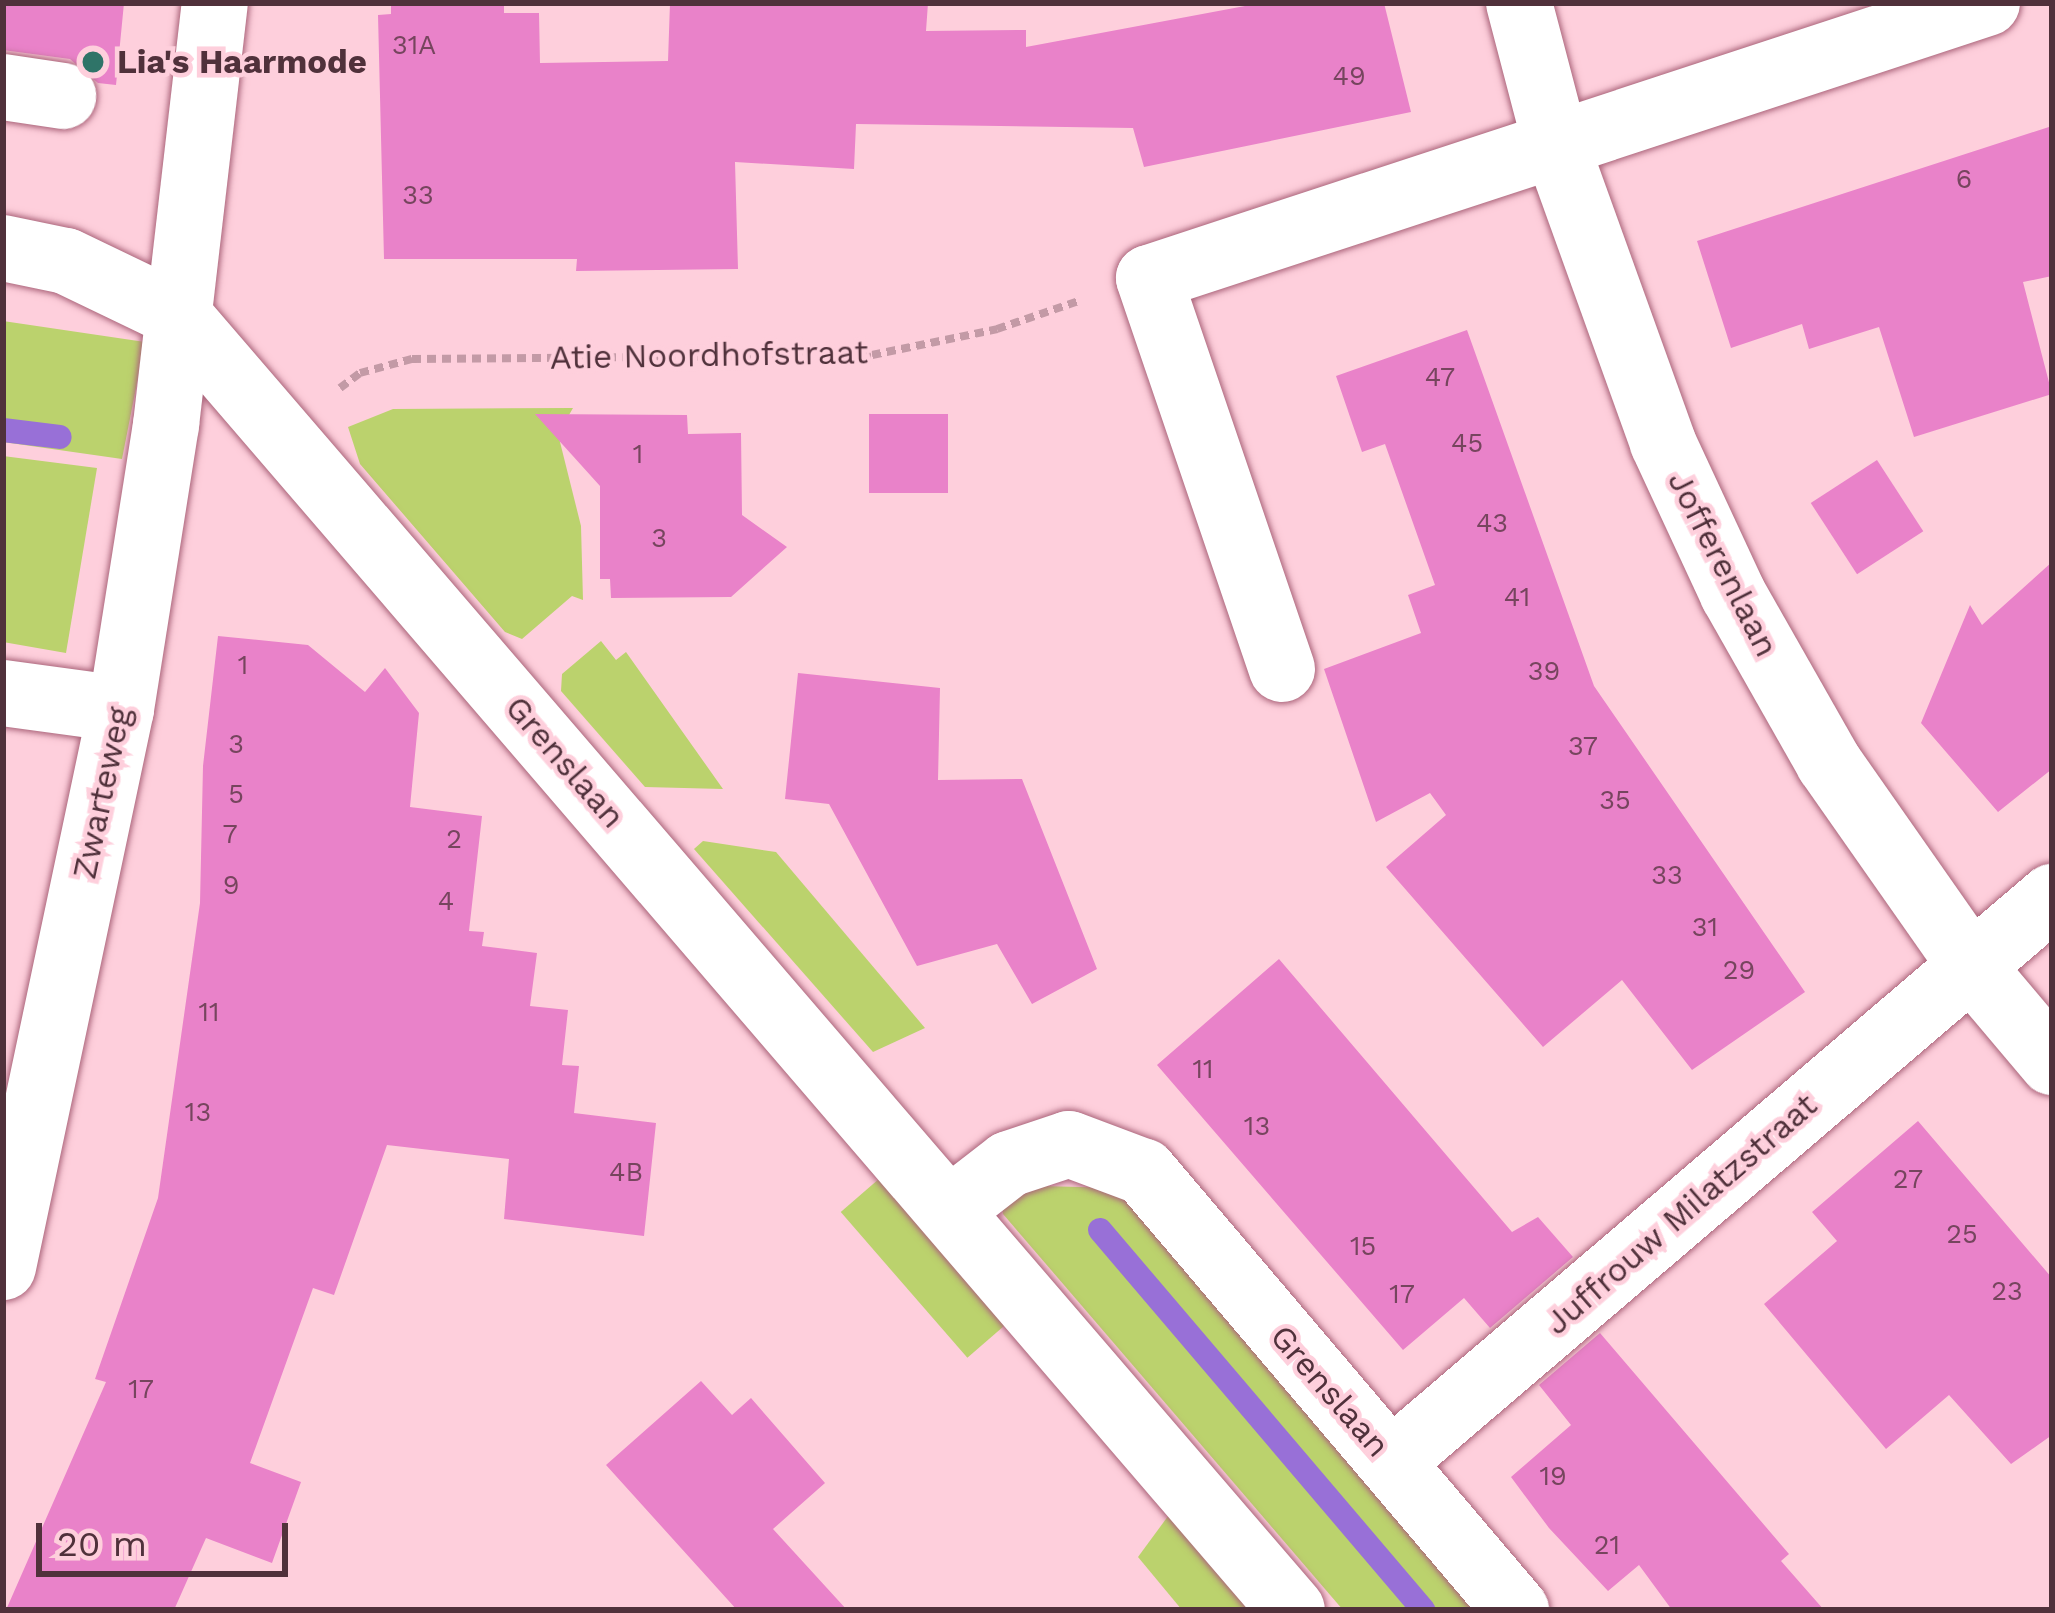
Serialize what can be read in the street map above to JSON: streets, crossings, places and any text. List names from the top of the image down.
{
  "streets": {
    "street": [
      "Jofferenlaan",
      "Grenslaan",
      "Zwarteweg",
      "Juffrouw Milatzstraat"
    ],
    "path": ["Atie Noordhofstraat"]
  },
  "crossings": [
    ["Atie Noordhofstraat", "Grenslaan"],
    ["Jofferenlaan", "Juffrouw Milatzstraat"],
    ["Grenslaan", "Zwarteweg"],
    ["Grenslaan", "Juffrouw Milatzstraat"]
  ],
  "places": ["Lia's Haarmode"],
  "house_numbers": [
    "31A",
    "49",
    "6",
    "33",
    "47",
    "45",
    "1",
    "43",
    "3",
    "41",
    "1",
    "39",
    "3",
    "37",
    "5",
    "35",
    "7",
    "2",
    "33",
    "9",
    "4",
    "31",
    "29",
    "11",
    "11",
    "13",
    "13",
    "4B",
    "27",
    "25",
    "15",
    "23",
    "17",
    "17",
    "19",
    "21"
  ],
  "scale_bar": "20 m"
}
